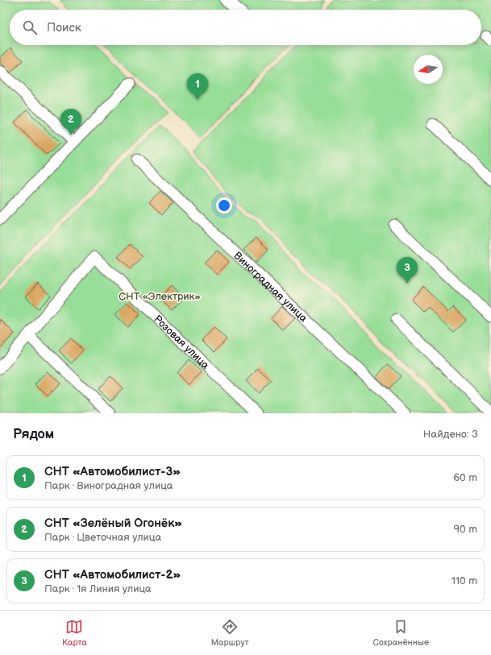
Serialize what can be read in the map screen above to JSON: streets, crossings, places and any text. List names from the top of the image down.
{
  "streets": {
    "street": ["Виноградная улица", "Розовая улица"]
  },
  "parks": ["СНТ «Электрик»"],
  "north": "left",
  "page": {
    "search": "Поиск",
    "pins": ["1", "2", "3"],
    "heading": ["Рядом", "Найдено: 3"],
    "list": [
      {
        "mark": "1",
        "name": "СНТ «Автомобилист-3»",
        "note": "Парк · Виноградная улица",
        "value": "60 m"
      },
      {
        "mark": "2",
        "name": "СНТ «Зелёный Огонёк»",
        "note": "Парк · Цветочная улица",
        "value": "90 m"
      },
      {
        "mark": "3",
        "name": "СНТ «Автомобилист-2»",
        "note": "Парк · 1я Линия улица",
        "value": "110 m"
      }
    ],
    "nav": ["Карта", "Маршрут", "Сохранённые"]
  }
}
